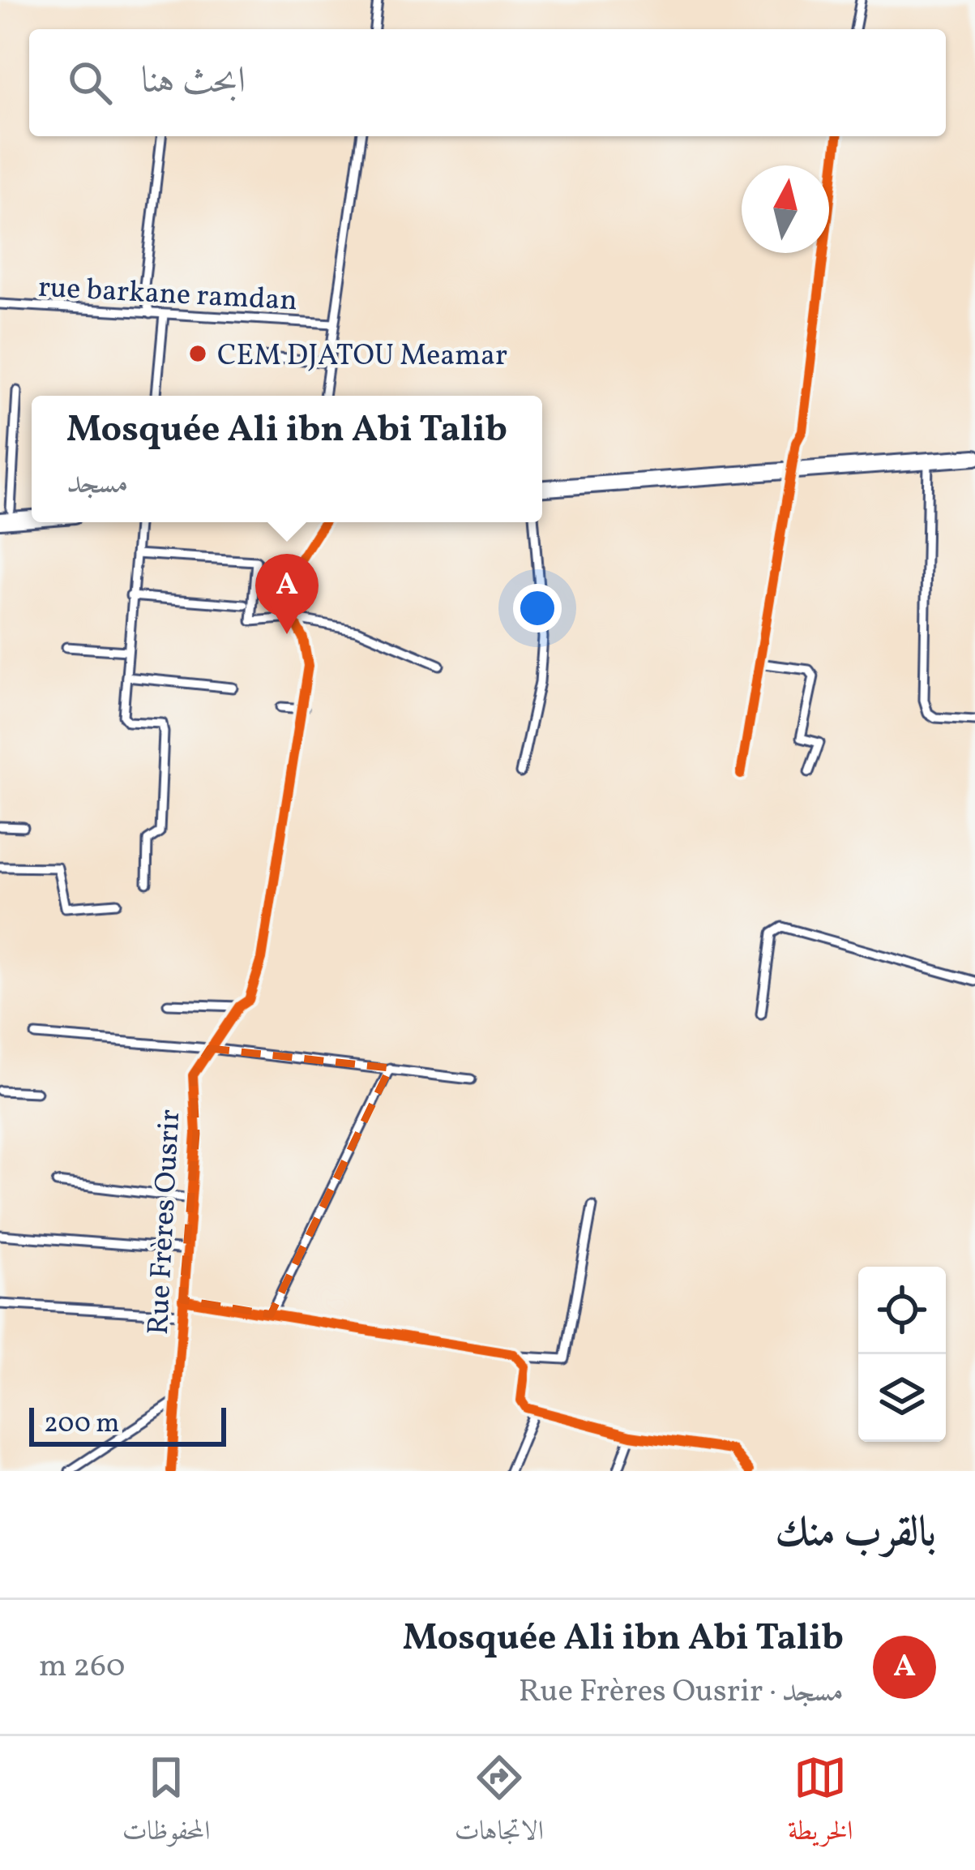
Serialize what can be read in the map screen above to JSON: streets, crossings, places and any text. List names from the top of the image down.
{
  "streets": {
    "street": ["rue barkane ramdan", "Rue Frères Ousrir"]
  },
  "places": ["CEM DJATOU Meamar"],
  "scale_bar": "200 m",
  "north": "top",
  "page": {
    "search": "ابحث هنا",
    "popup": ["Mosquée Ali ibn Abi Talib", "مسجد"],
    "pins": "A",
    "scale": "200 m",
    "heading": "بالقرب منك",
    "list": [
      {
        "mark": "A",
        "name": "Mosquée Ali ibn Abi Talib",
        "note": "مسجد · Rue Frères Ousrir",
        "value": "260 m"
      }
    ],
    "nav": ["الخريطة", "الاتجاهات", "المحفوظات"]
  }
}
